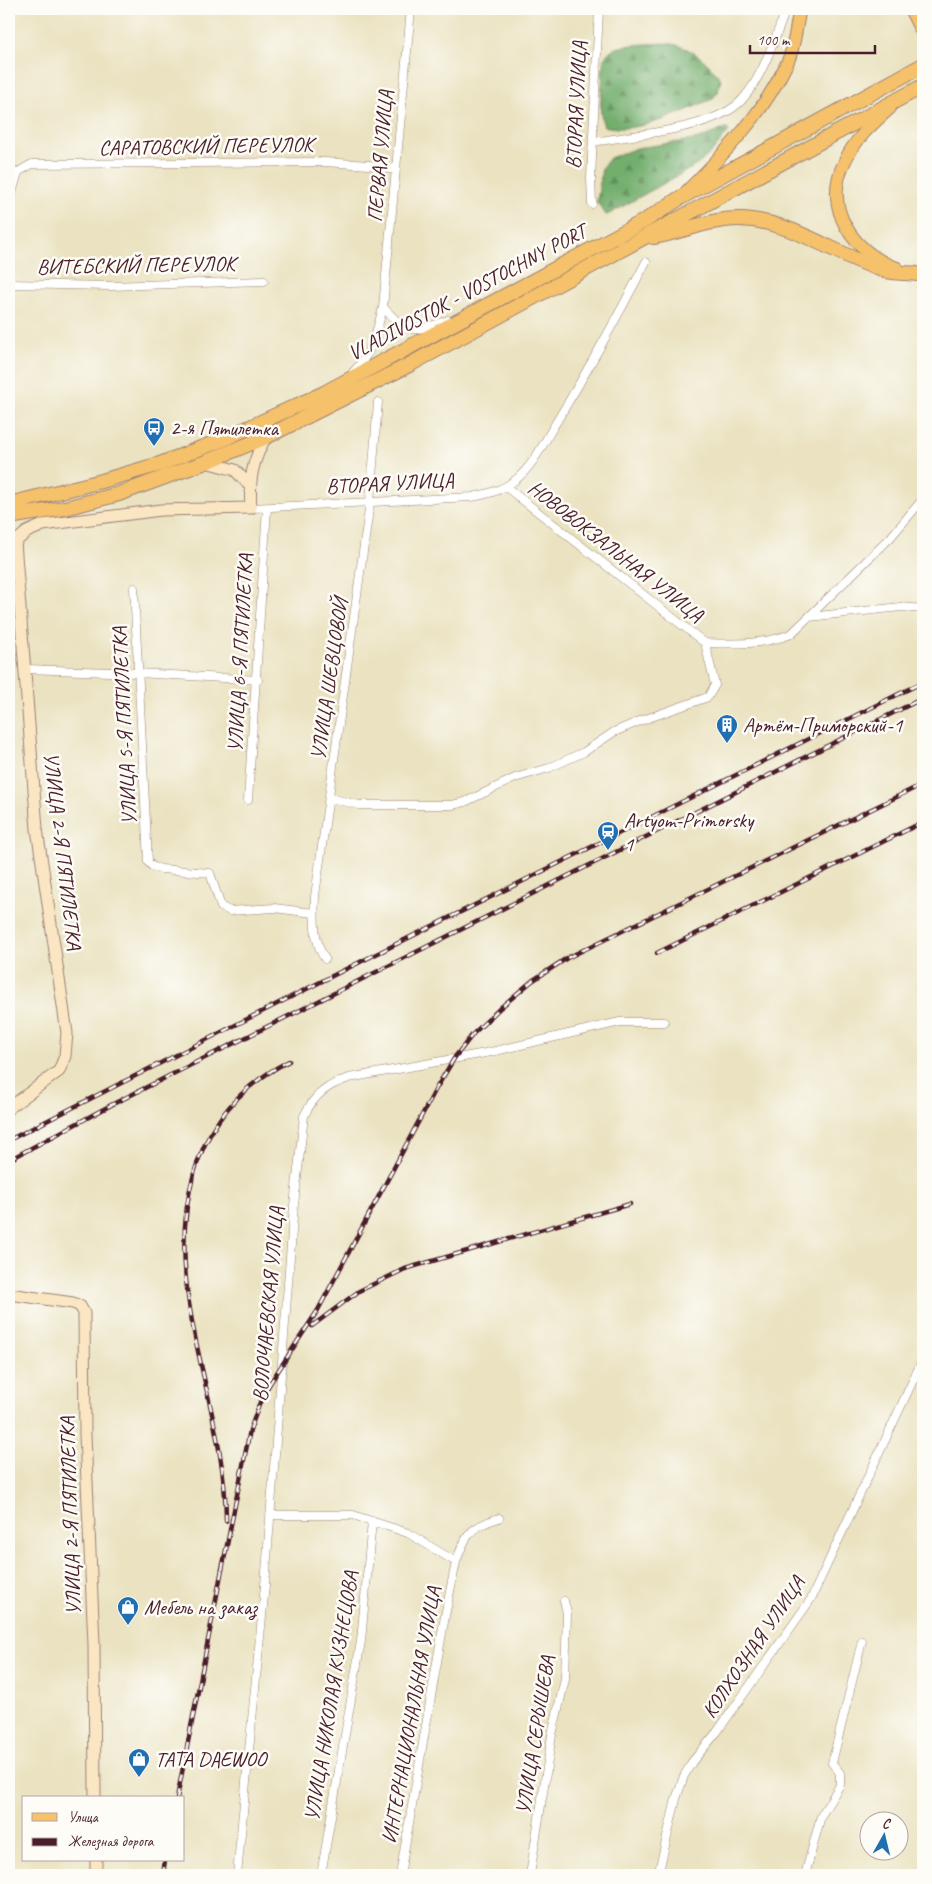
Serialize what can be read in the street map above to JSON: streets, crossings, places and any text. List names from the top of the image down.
{
  "streets": {
    "highway": ["VLADIVOSTOK - VOSTOCHNY PORT"],
    "main road": ["ВТОРАЯ УЛИЦА", "УЛИЦА 2-Я ПЯТИЛЕТКА"],
    "street": [
      "САРАТОВСКИЙ ПЕРЕУЛОК",
      "ПЕРВАЯ УЛИЦА",
      "ВИТЕБСКИЙ ПЕРЕУЛОК",
      "НОВОВОКЗАЛЬНАЯ УЛИЦА",
      "УЛИЦА 6-Я ПЯТИЛЕТКА",
      "УЛИЦА ШЕВЦОВОЙ",
      "УЛИЦА 5-Я ПЯТИЛЕТКА",
      "ВОЛОЧАЕВСКАЯ УЛИЦА",
      "КОЛХОЗНАЯ УЛИЦА",
      "УЛИЦА НИКОЛАЯ КУЗНЕЦОВА",
      "ИНТЕРНАЦИОНАЛЬНАЯ УЛИЦА",
      "УЛИЦА СЕРЫШЕВА"
    ]
  },
  "crossings": [
    ["ВТОРАЯ УЛИЦА", "НОВОВОКЗАЛЬНАЯ УЛИЦА"],
    ["ВТОРАЯ УЛИЦА", "УЛИЦА 6-Я ПЯТИЛЕТКА"],
    ["ВТОРАЯ УЛИЦА", "УЛИЦА ШЕВЦОВОЙ"],
    ["ВТОРАЯ УЛИЦА", "УЛИЦА 2-Я ПЯТИЛЕТКА"],
    ["САРАТОВСКИЙ ПЕРЕУЛОК", "ПЕРВАЯ УЛИЦА"],
    ["ПЕРВАЯ УЛИЦА", "VLADIVOSTOK - VOSTOCHNY PORT"],
    ["НОВОВОКЗАЛЬНАЯ УЛИЦА", "УЛИЦА ШЕВЦОВОЙ"],
    ["УЛИЦА ШЕВЦОВОЙ", "УЛИЦА 5-Я ПЯТИЛЕТКА"]
  ],
  "places": {
    "bus stop": ["2-я Пятилетка"],
    "building": ["Артём-Приморский-1"],
    "station": ["Artyom-Primorsky 1"],
    "shop": ["Мебель на заказ", "TATA DAEWOO"]
  },
  "legend": ["Улица", "Железная дорога"],
  "scale_bar": "100 m",
  "north": "top"
}
